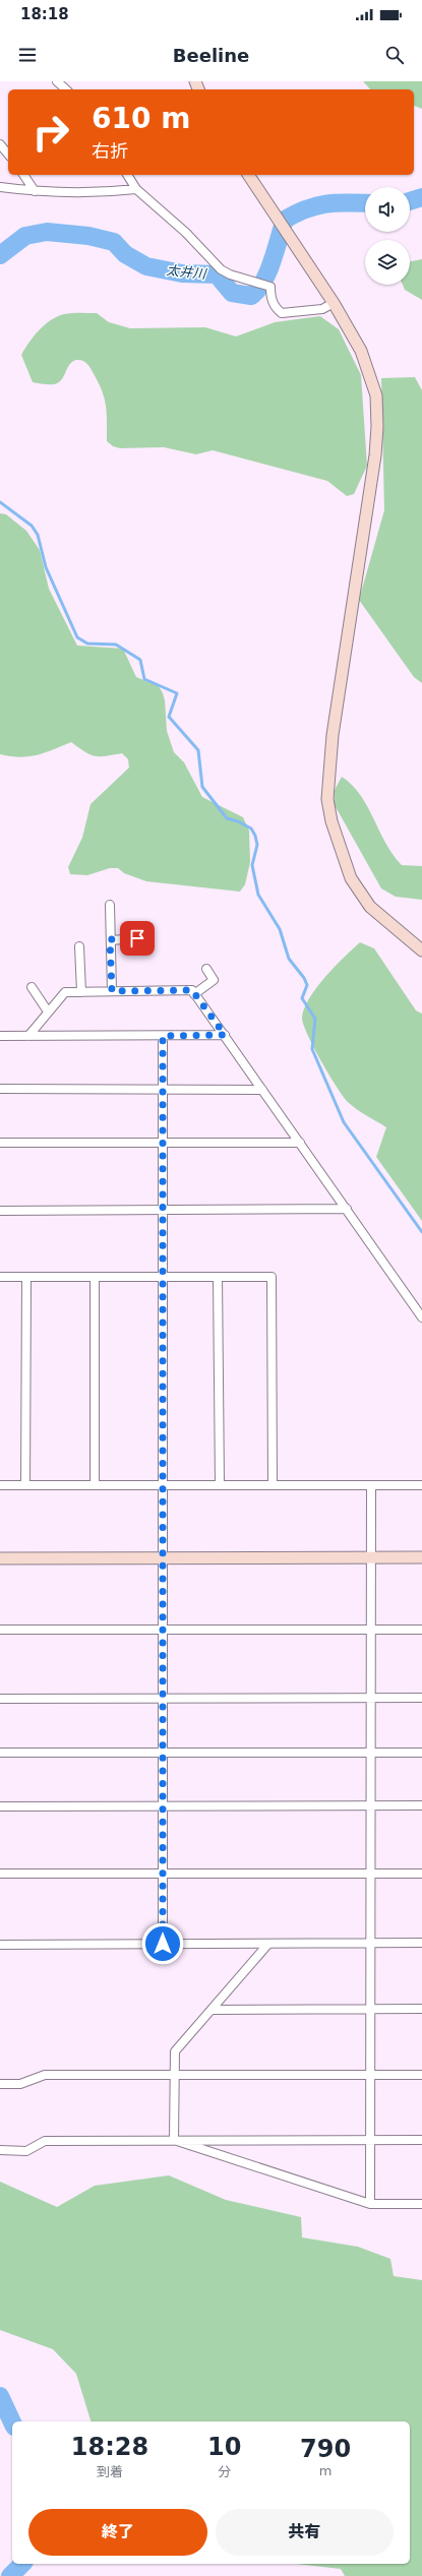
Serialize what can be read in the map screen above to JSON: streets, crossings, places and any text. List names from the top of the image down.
{
  "water": ["太井川"],
  "page": {
    "status": "18:18",
    "header": "Beeline",
    "turn": ["610 m", "右折"],
    "eta": [
      "18:28",
      "到着",
      "10",
      "分",
      "790",
      "m"
    ],
    "buttons": ["終了", "共有"]
  }
}
